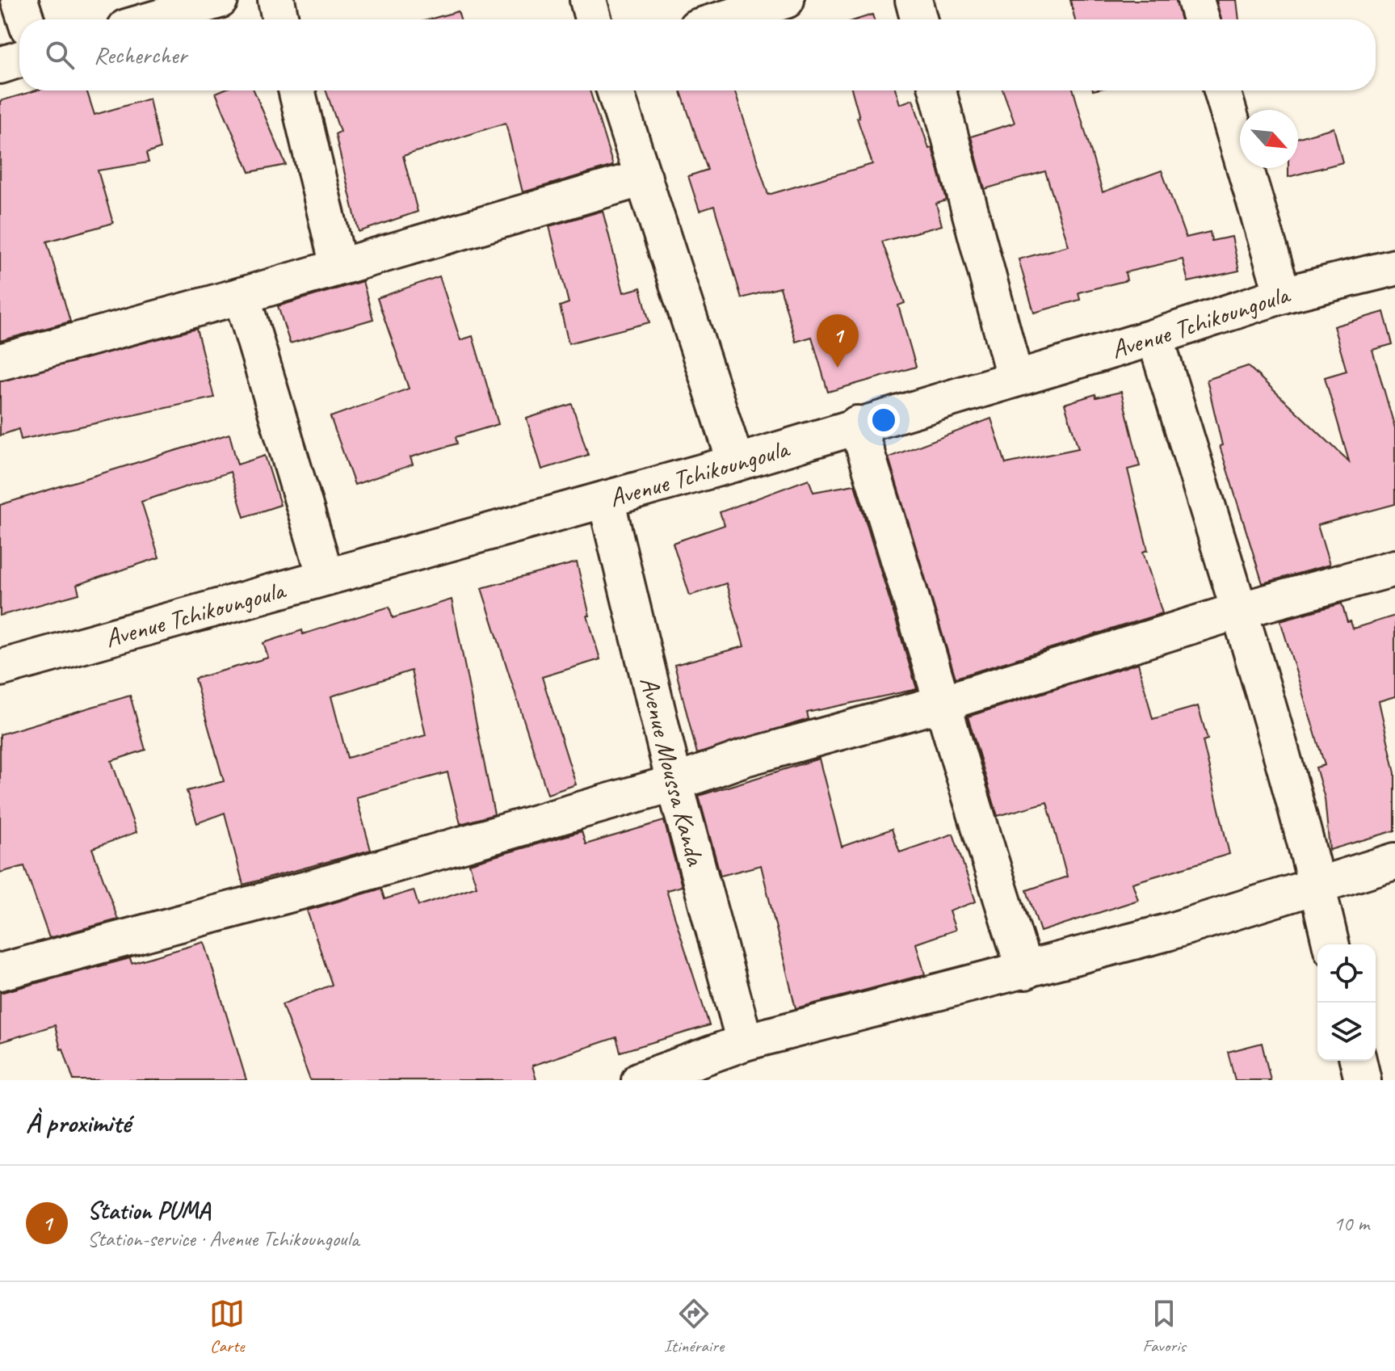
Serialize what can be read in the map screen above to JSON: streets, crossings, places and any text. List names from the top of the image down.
{
  "streets": {
    "street": ["Avenue Tchikoungoula", "Avenue Moussa Kanda"]
  },
  "crossings": [
    ["Avenue Tchikoungoula", "Avenue Moussa Kanda"]
  ],
  "north": "bottom right",
  "page": {
    "search": "Rechercher",
    "pins": "1",
    "heading": "À proximité",
    "list": [
      {
        "mark": "1",
        "name": "Station PUMA",
        "note": "Station-service · Avenue Tchikoungoula",
        "value": "10 m"
      }
    ],
    "nav": ["Carte", "Itinéraire", "Favoris"]
  }
}
